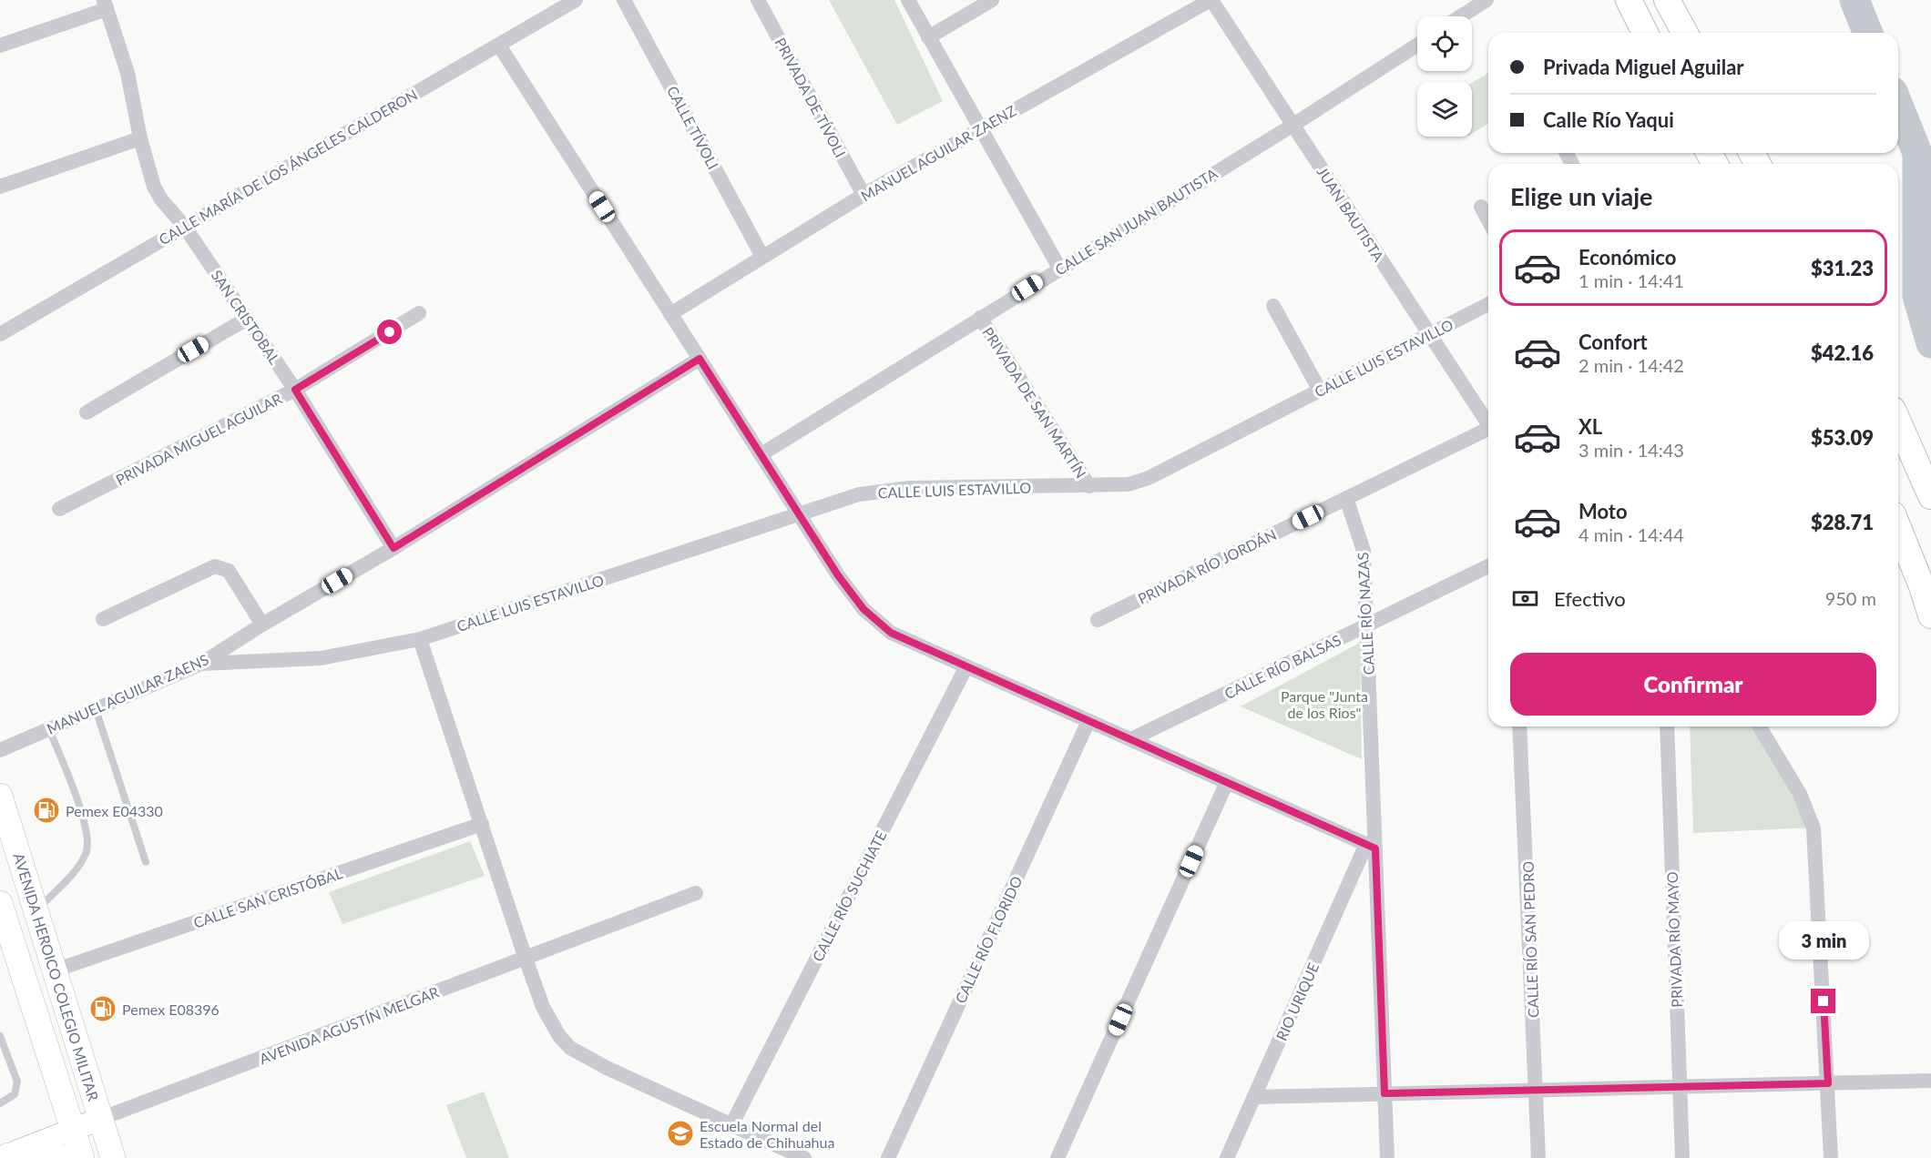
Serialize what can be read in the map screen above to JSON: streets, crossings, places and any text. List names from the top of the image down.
{
  "streets": {
    "main road": ["AVENIDA HEROICO COLEGIO MILITAR", "AVENIDA AGUSTÍN MELGAR"],
    "street": [
      "PRIVADA DE TÍVOLI",
      "CALLE TÍVOLI",
      "MANUEL AGUILAR ZAENZ",
      "CALLE MARÍA DE LOS ÁNGELES CALDERON",
      "JUAN BAUTISTA",
      "CALLE SAN JUAN BAUTISTA",
      "SAN CRISTOBAL",
      "CALLE LUIS ESTAVILLO",
      "PRIVADA DE SAN MARTÍN",
      "PRIVADA MIGUEL AGUILAR",
      "PRIVADA RÍO JORDÁN",
      "CALLE RÍO NAZAS",
      "CALLE RÍO BALSAS",
      "MANUEL AGUILAR ZAENS",
      "CALLE RÍO SUCHIATE",
      "CALLE SAN CRISTÓBAL",
      "CALLE RÍO FLORIDO",
      "CALLE RÍO SAN PEDRO",
      "PRIVADA RÍO MAYO",
      "RIO URIQUE"
    ]
  },
  "crossings": [
    ["PRIVADA DE TÍVOLI", "MANUEL AGUILAR ZAENZ"],
    ["CALLE TÍVOLI", "MANUEL AGUILAR ZAENZ"],
    ["MANUEL AGUILAR ZAENZ", "JUAN BAUTISTA"],
    ["CALLE MARÍA DE LOS ÁNGELES CALDERON", "SAN CRISTOBAL"],
    ["JUAN BAUTISTA", "CALLE SAN JUAN BAUTISTA"],
    ["JUAN BAUTISTA", "CALLE LUIS ESTAVILLO"],
    ["CALLE SAN JUAN BAUTISTA", "PRIVADA DE SAN MARTÍN"],
    ["SAN CRISTOBAL", "PRIVADA MIGUEL AGUILAR"],
    ["SAN CRISTOBAL", "MANUEL AGUILAR ZAENS"],
    ["CALLE LUIS ESTAVILLO", "PRIVADA DE SAN MARTÍN"],
    ["CALLE LUIS ESTAVILLO", "MANUEL AGUILAR ZAENS"],
    ["PRIVADA RÍO JORDÁN", "CALLE RÍO NAZAS"],
    ["CALLE RÍO NAZAS", "CALLE RÍO BALSAS"],
    ["CALLE RÍO NAZAS", "RIO URIQUE"],
    ["CALLE SAN CRISTÓBAL", "AVENIDA HEROICO COLEGIO MILITAR"],
    ["AVENIDA HEROICO COLEGIO MILITAR", "AVENIDA AGUSTÍN MELGAR"]
  ],
  "parks": ["Parque \"Junta de los Rios\""],
  "places": {
    "fuel station": ["Pemex E04330", "Pemex E08396"],
    "school or university": ["Escuela Normal del Estado de Chihuahua"]
  },
  "page": {
    "banner": ["Privada Miguel Aguilar", "Calle Río Yaqui"],
    "heading": "Elige un viaje",
    "list": [
      {
        "name": "Económico",
        "note": "1 min · 14:41",
        "value": "$31.23"
      },
      {
        "name": "Confort",
        "note": "2 min · 14:42",
        "value": "$42.16"
      },
      {
        "name": "XL",
        "note": "3 min · 14:43",
        "value": "$53.09"
      },
      {
        "name": "Moto",
        "note": "4 min · 14:44",
        "value": "$28.71"
      }
    ],
    "pay": ["Efectivo", "950 m"],
    "buttons": "Confirmar",
    "bubble": "3 min"
  }
}
